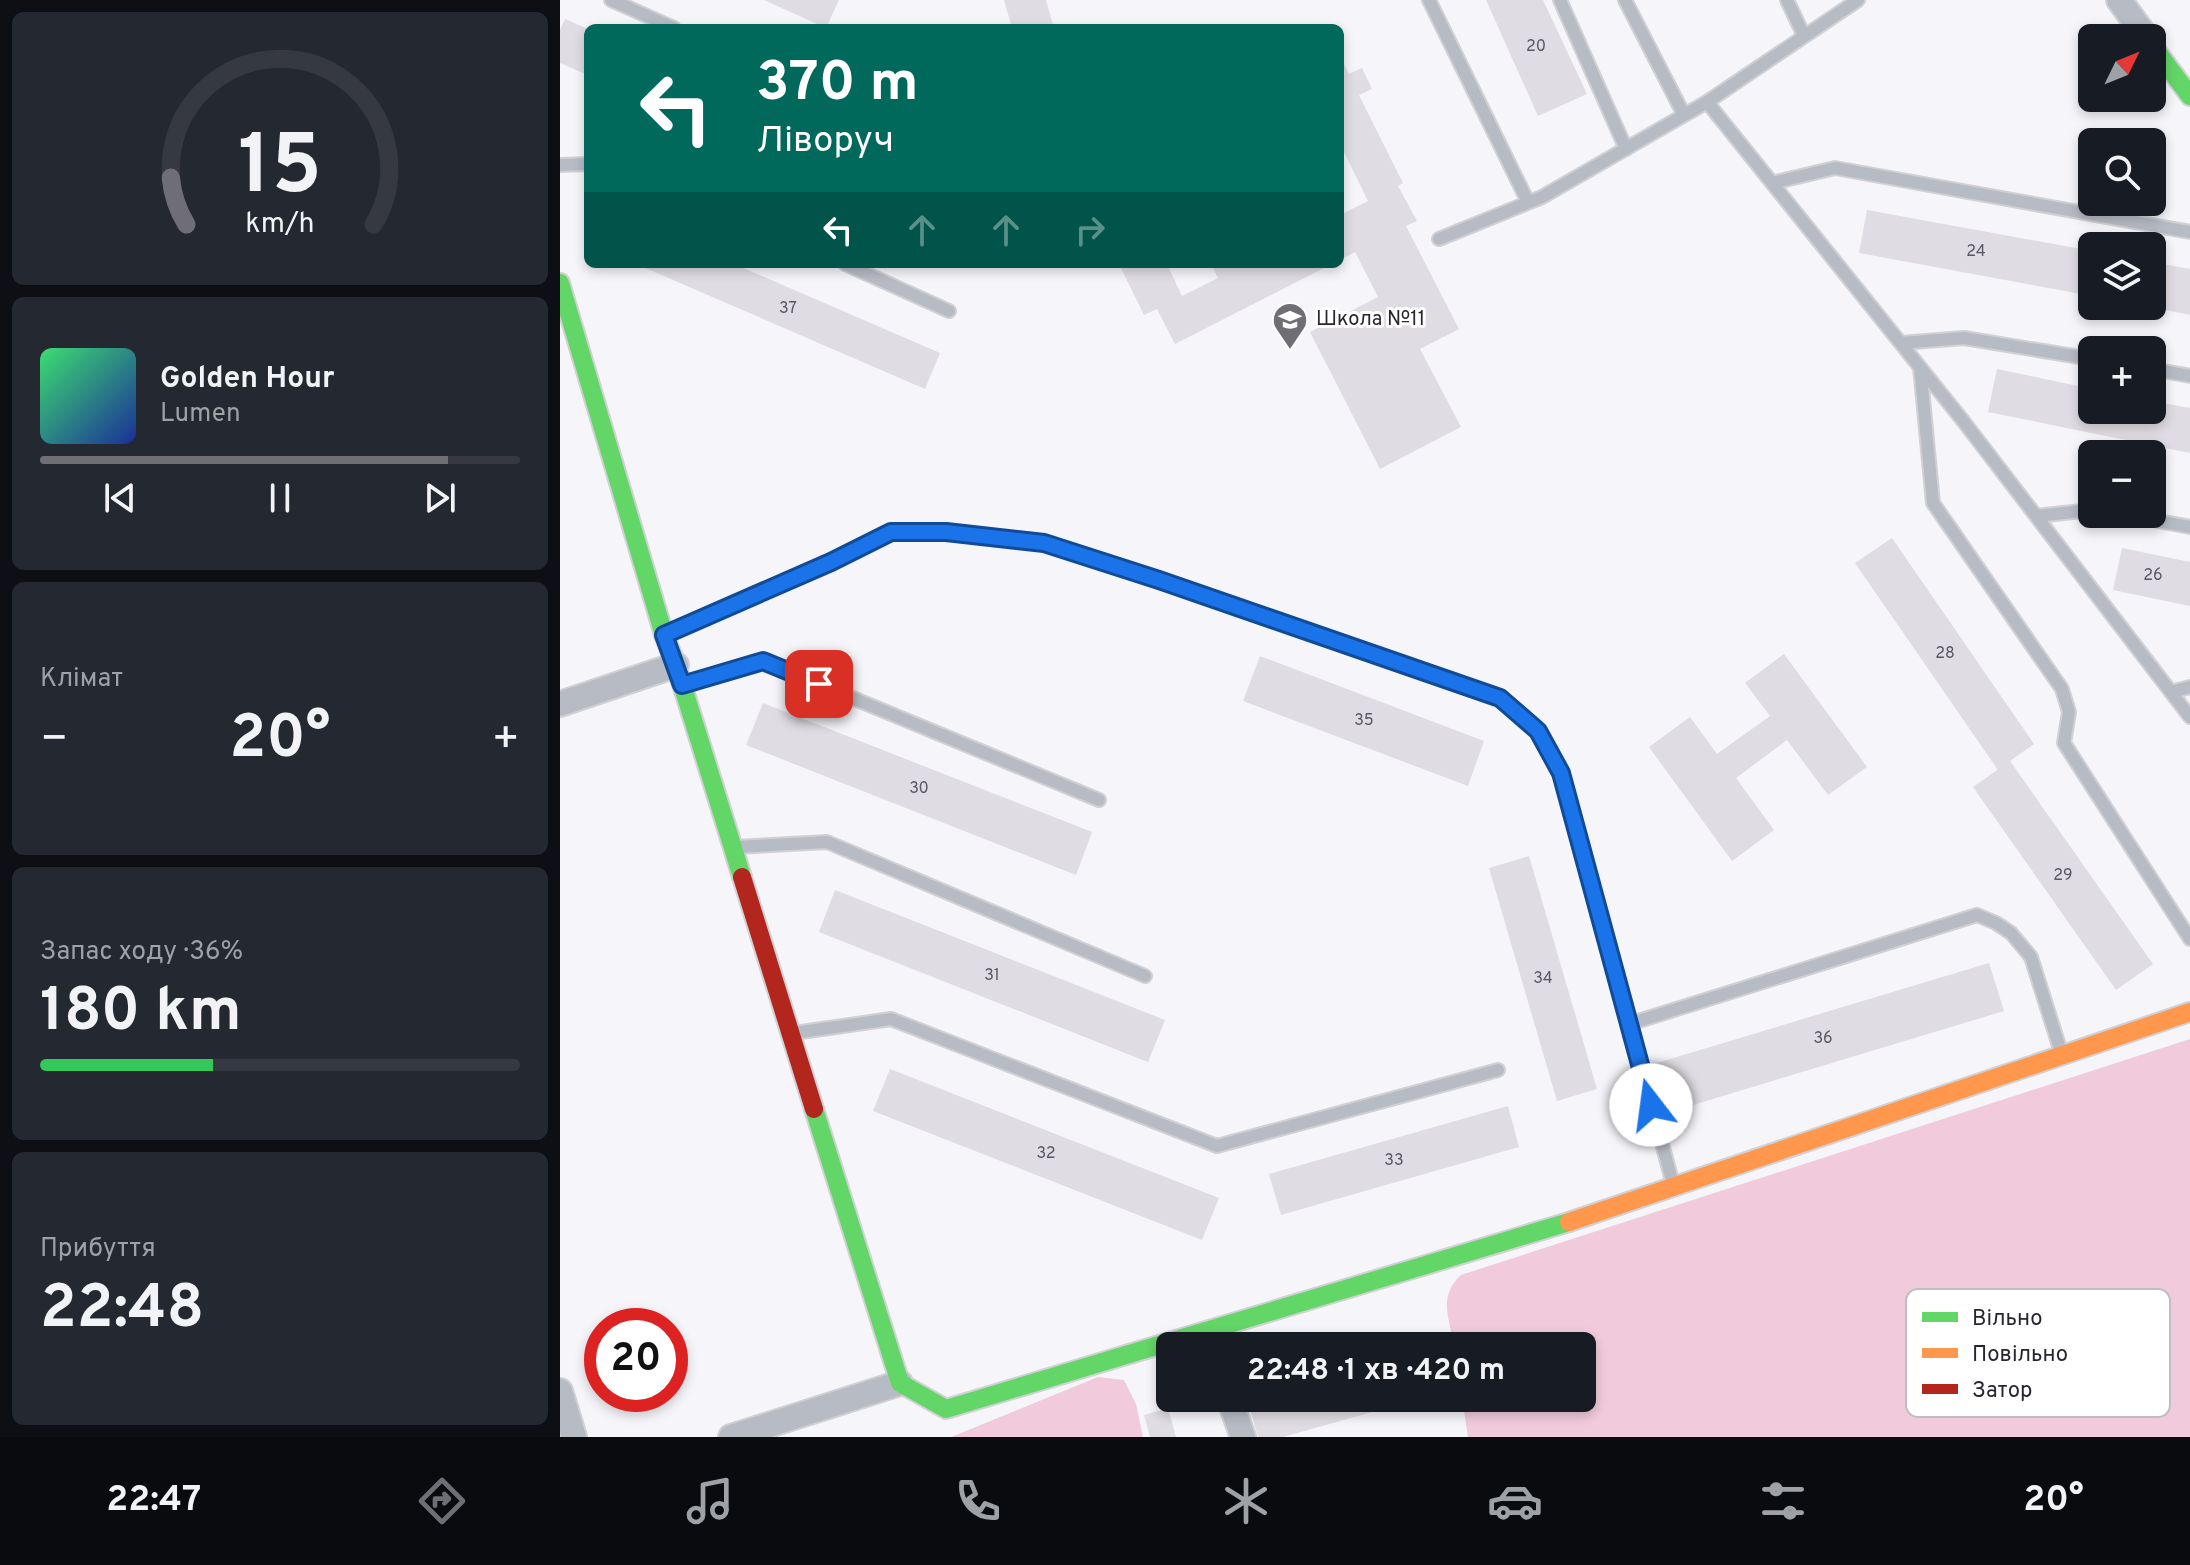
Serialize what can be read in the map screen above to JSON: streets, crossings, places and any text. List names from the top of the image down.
{
  "places": {
    "school or university": ["Школа №11"]
  },
  "house_numbers": [
    "20",
    "24",
    "37",
    "26",
    "28",
    "35",
    "30",
    "29",
    "31",
    "34",
    "36",
    "32",
    "33"
  ],
  "legend": ["Вільно", "Повільно", "Затор"],
  "north": "top right",
  "page": {
    "map_buttons": ["+", "−"],
    "turn": ["370 m", "Ліворуч"],
    "song": ["Golden Hour", "Lumen"],
    "tile": [
      "Клімат",
      ["Запас ходу · 36%", "180 km"],
      ["Прибуття", "22:48"]
    ],
    "heat": ["−", "20°", "+"],
    "limit": "20",
    "trip": "22:48 · 1 хв · 420 m",
    "tabs": ["22:47", "20°"],
    "gauge": ["15", "km/h"]
  }
}
